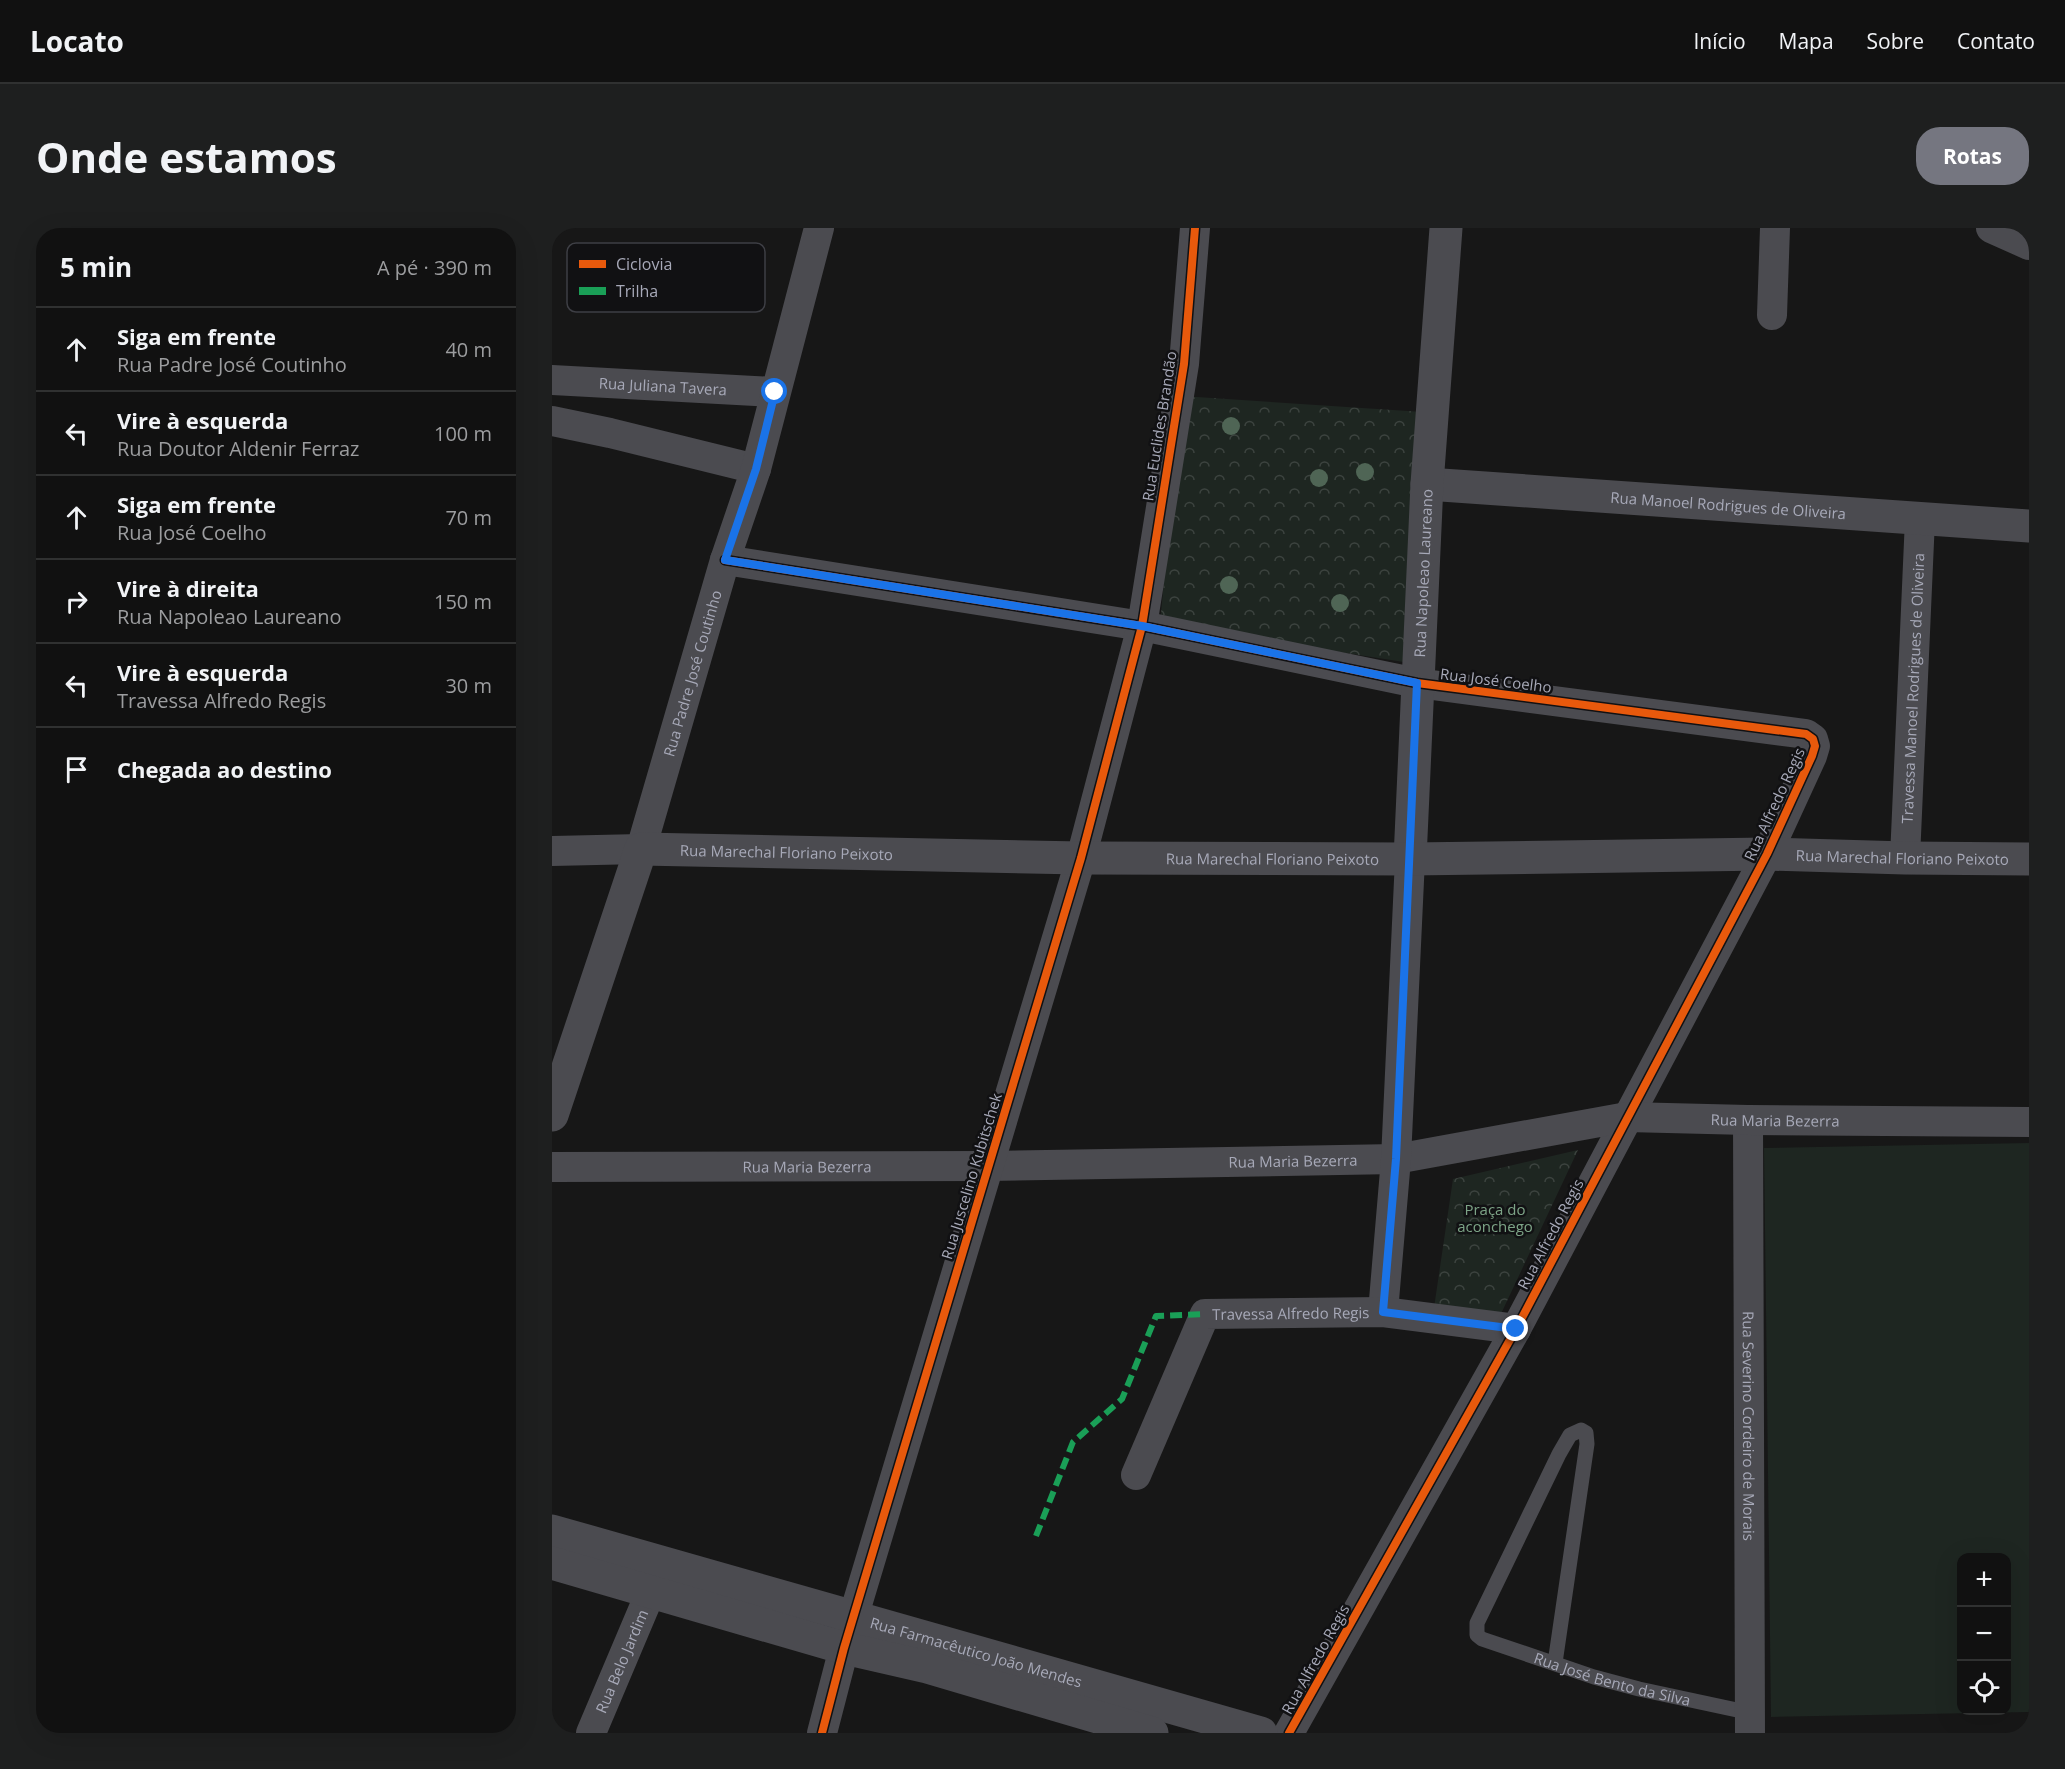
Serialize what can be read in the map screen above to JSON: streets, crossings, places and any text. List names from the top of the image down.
{
  "streets": {
    "street": [
      "Rua Juliana Tavera",
      "Rua Euclides Brandão",
      "Rua Manoel Rodrigues de Oliveira",
      "Rua Napoleao Laureano",
      "Rua Padre José Coutinho",
      "Rua José Coelho",
      "Travessa Manoel Rodrigues de Oliveira",
      "Rua Alfredo Regis",
      "Rua Marechal Floriano Peixoto",
      "Rua Maria Bezerra",
      "Rua Juscelino Kubitschek",
      "Travessa Alfredo Regis",
      "Rua Severino Cordeiro de Morais",
      "Rua Farmacêutico João Mendes",
      "Rua Belo Jardim"
    ],
    "lane": ["Rua José Bento da Silva"]
  },
  "crossings": [
    ["Rua Juliana Tavera", "Rua Padre José Coutinho"],
    ["Rua Euclides Brandão", "Rua José Coelho"],
    ["Rua Euclides Brandão", "Rua Juscelino Kubitschek"],
    ["Rua Manoel Rodrigues de Oliveira", "Rua Napoleao Laureano"],
    ["Rua Manoel Rodrigues de Oliveira", "Travessa Manoel Rodrigues de Oliveira"],
    ["Rua Napoleao Laureano", "Rua José Coelho"],
    ["Rua Napoleao Laureano", "Rua Marechal Floriano Peixoto"],
    ["Rua Napoleao Laureano", "Rua Maria Bezerra"],
    ["Rua Napoleao Laureano", "Travessa Alfredo Regis"],
    ["Rua Padre José Coutinho", "Rua José Coelho"],
    ["Rua Padre José Coutinho", "Rua Marechal Floriano Peixoto"],
    ["Rua José Coelho", "Rua Alfredo Regis"],
    ["Rua José Coelho", "Rua Juscelino Kubitschek"],
    ["Travessa Manoel Rodrigues de Oliveira", "Rua Marechal Floriano Peixoto"],
    ["Rua Alfredo Regis", "Rua Marechal Floriano Peixoto"],
    ["Rua Alfredo Regis", "Rua Maria Bezerra"],
    ["Rua Alfredo Regis", "Travessa Alfredo Regis"],
    ["Rua Marechal Floriano Peixoto", "Rua Juscelino Kubitschek"],
    ["Rua Maria Bezerra", "Rua Juscelino Kubitschek"],
    ["Rua Maria Bezerra", "Rua Severino Cordeiro de Morais"],
    ["Rua Juscelino Kubitschek", "Rua Farmacêutico João Mendes"],
    ["Rua Severino Cordeiro de Morais", "Rua José Bento da Silva"],
    ["Rua Farmacêutico João Mendes", "Rua Belo Jardim"]
  ],
  "parks": ["Praça do aconchego"],
  "legend": ["Ciclovia", "Trilha"],
  "page": {
    "header": "Locato",
    "nav": [
      "Início",
      "Mapa",
      "Sobre",
      "Contato"
    ],
    "buttons": "Rotas",
    "title": "Onde estamos",
    "heading": ["5 min", "A pé · 390 m"],
    "list": [
      ["Siga em frente", "Rua Padre José Coutinho", "40 m"],
      ["Vire à esquerda", "Rua Doutor Aldenir Ferraz", "100 m"],
      ["Siga em frente", "Rua José Coelho", "70 m"],
      ["Vire à direita", "Rua Napoleao Laureano", "150 m"],
      ["Vire à esquerda", "Travessa Alfredo Regis", "30 m"],
      "Chegada ao destino"
    ],
    "map_buttons": ["+", "−"]
  }
}
